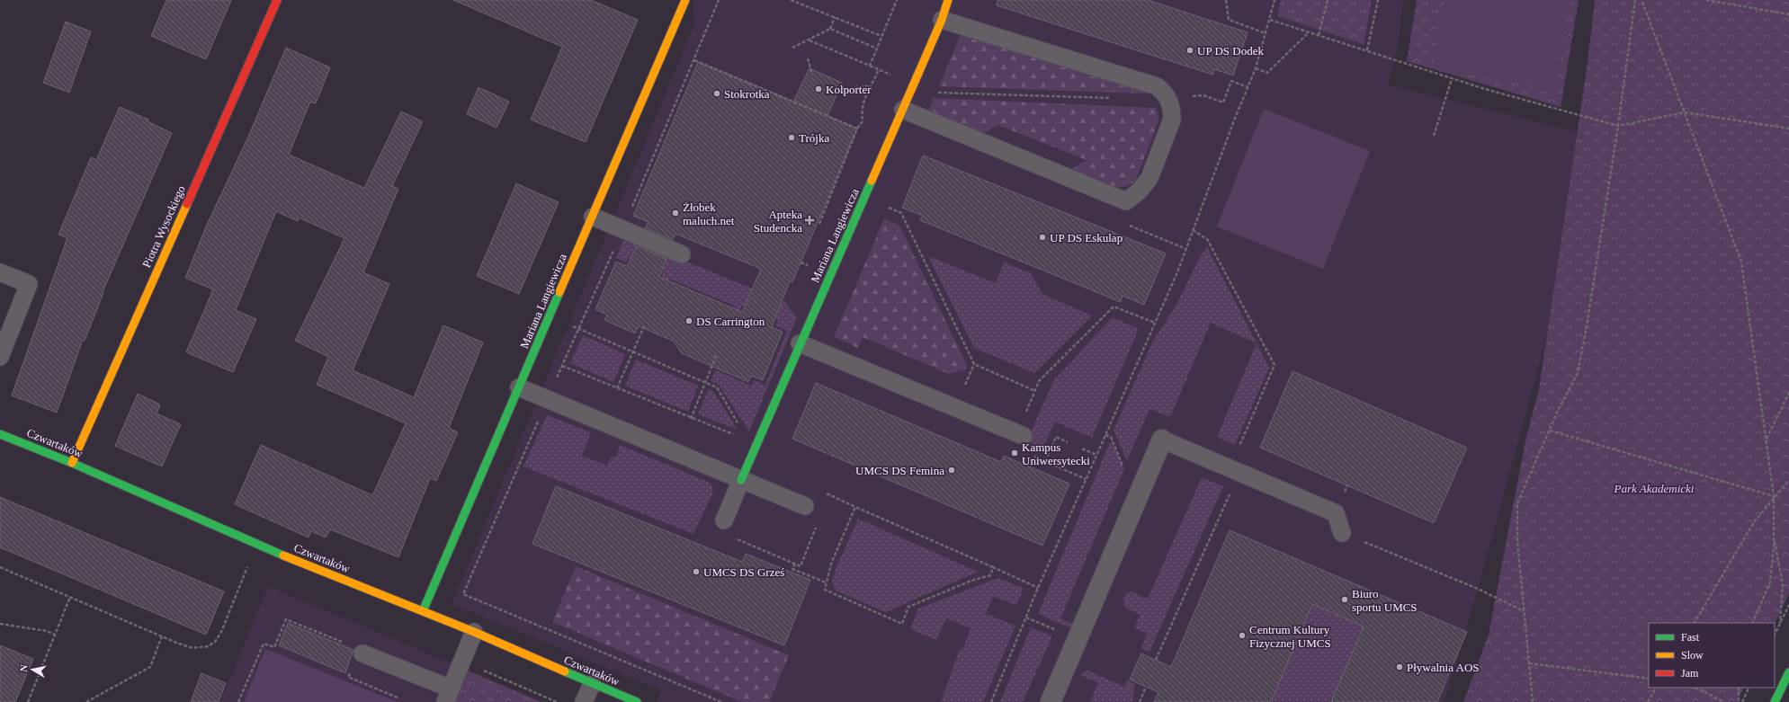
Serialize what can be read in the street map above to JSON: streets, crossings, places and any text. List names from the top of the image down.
{
  "streets": {
    "street": ["Piotra Wysockiego", "Mariana Langiewicza", "Czwartaków"]
  },
  "crossings": [
    ["Piotra Wysockiego", "Czwartaków"],
    ["Mariana Langiewicza", "Czwartaków"]
  ],
  "parks": ["Park Akademicki"],
  "places": {
    "other": [
      "UP DS Dodek",
      "Kolporter",
      "Stokrotka",
      "Trójka",
      "Żłobek maluch.net",
      "UP DS Eskulap",
      "DS Carrington",
      "Kampus Uniwersytecki",
      "UMCS DS Femina",
      "UMCS DS Grześ",
      "Biuro sportu UMCS",
      "Centrum Kultury Fizycznej UMCS",
      "Pływalnia AOS"
    ],
    "health": ["Apteka Studencka"]
  },
  "legend": ["Fast", "Slow", "Jam"],
  "north": "left"
}
